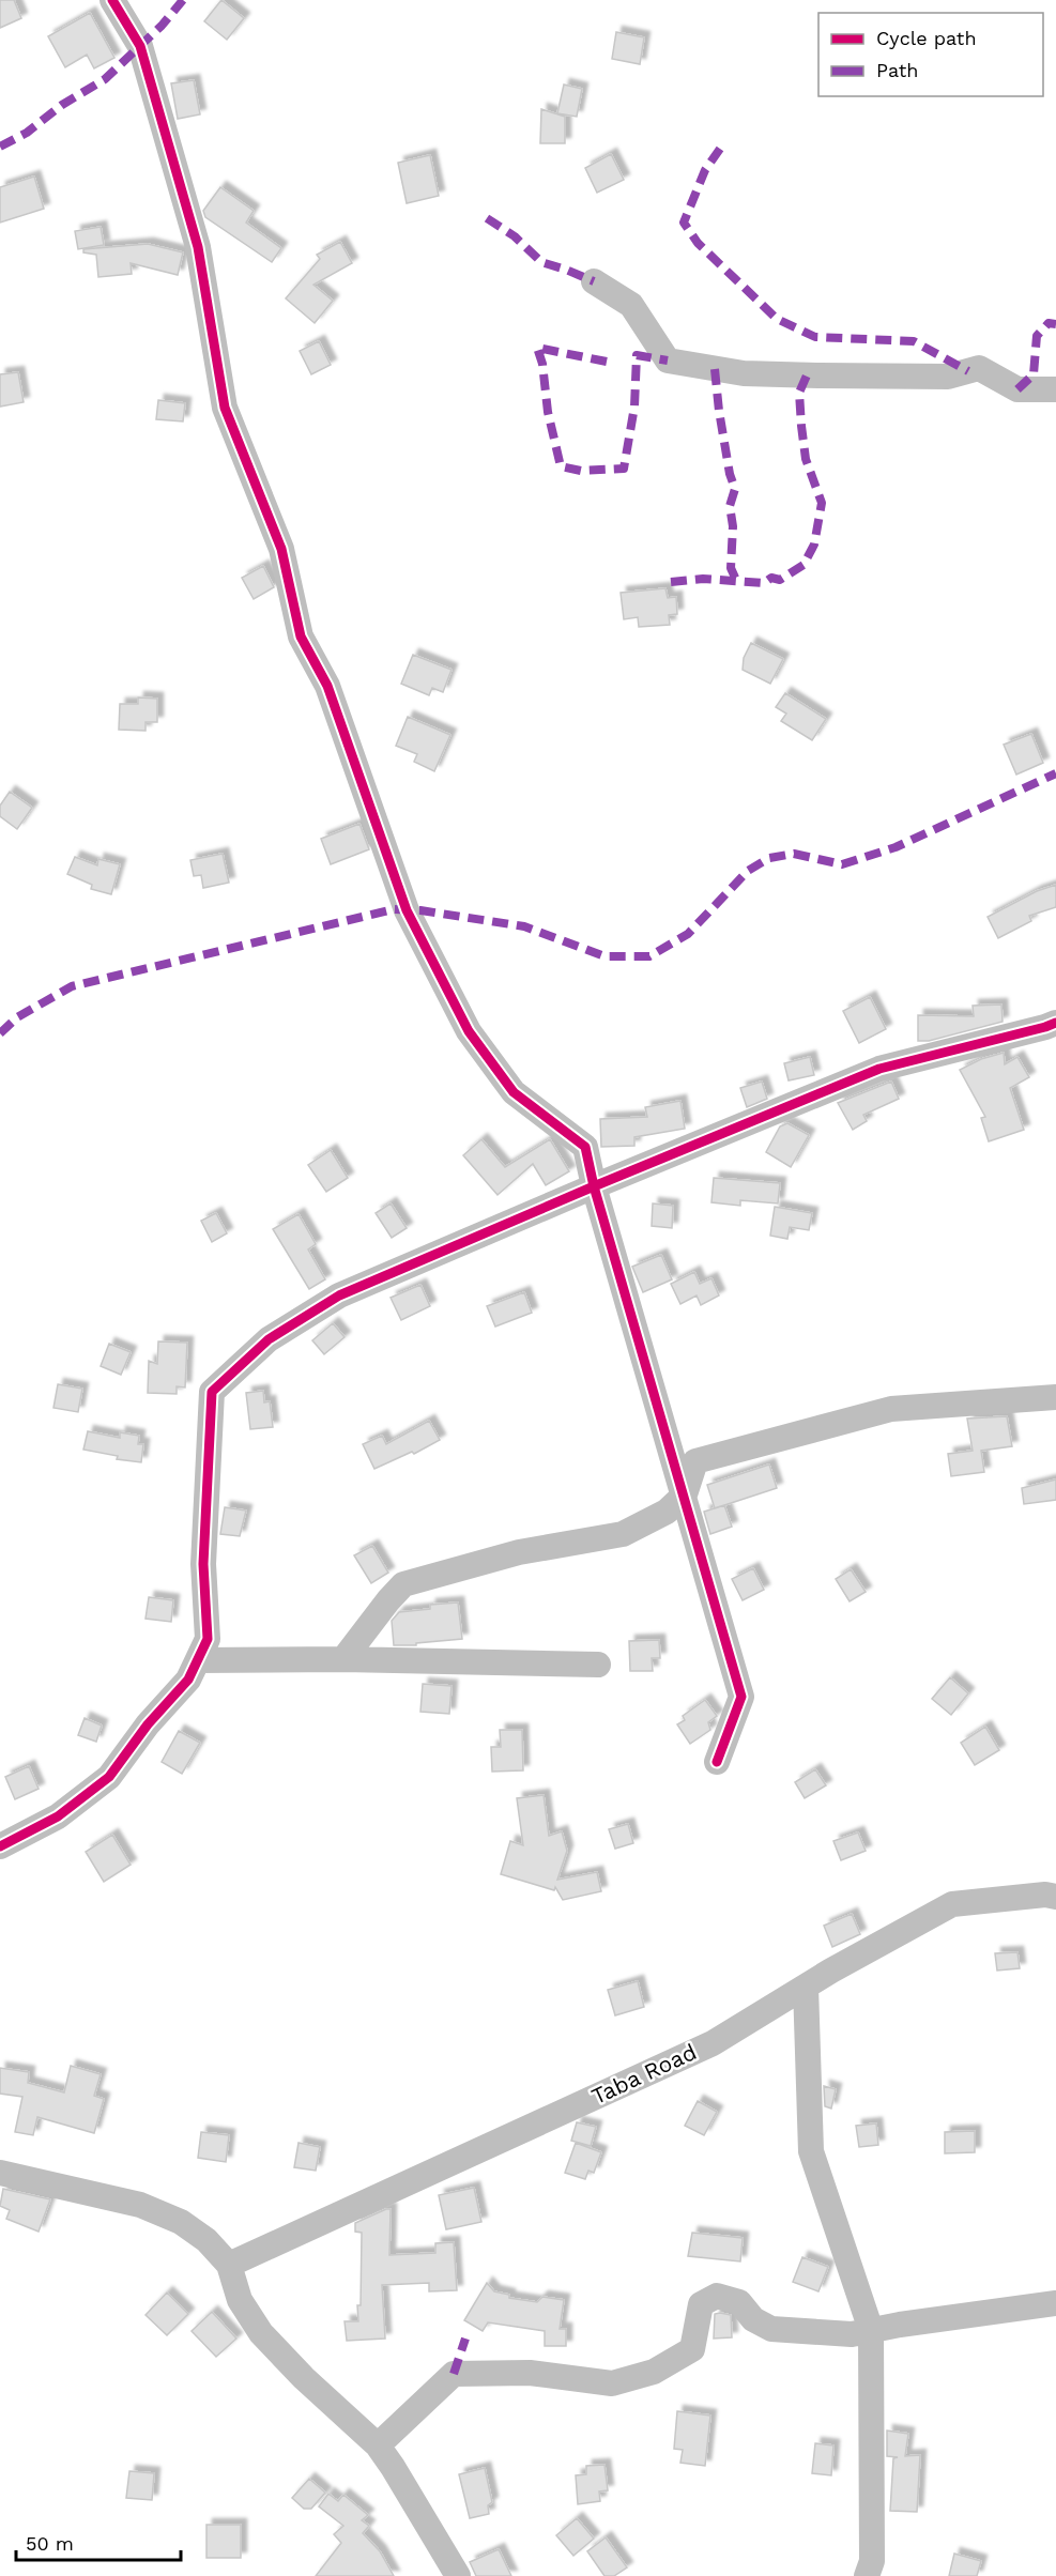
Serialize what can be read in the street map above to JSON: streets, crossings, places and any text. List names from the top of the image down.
{
  "streets": {
    "street": ["Taba Road"]
  },
  "legend": ["Cycle path", "Path"],
  "scale_bar": "50 m"
}
